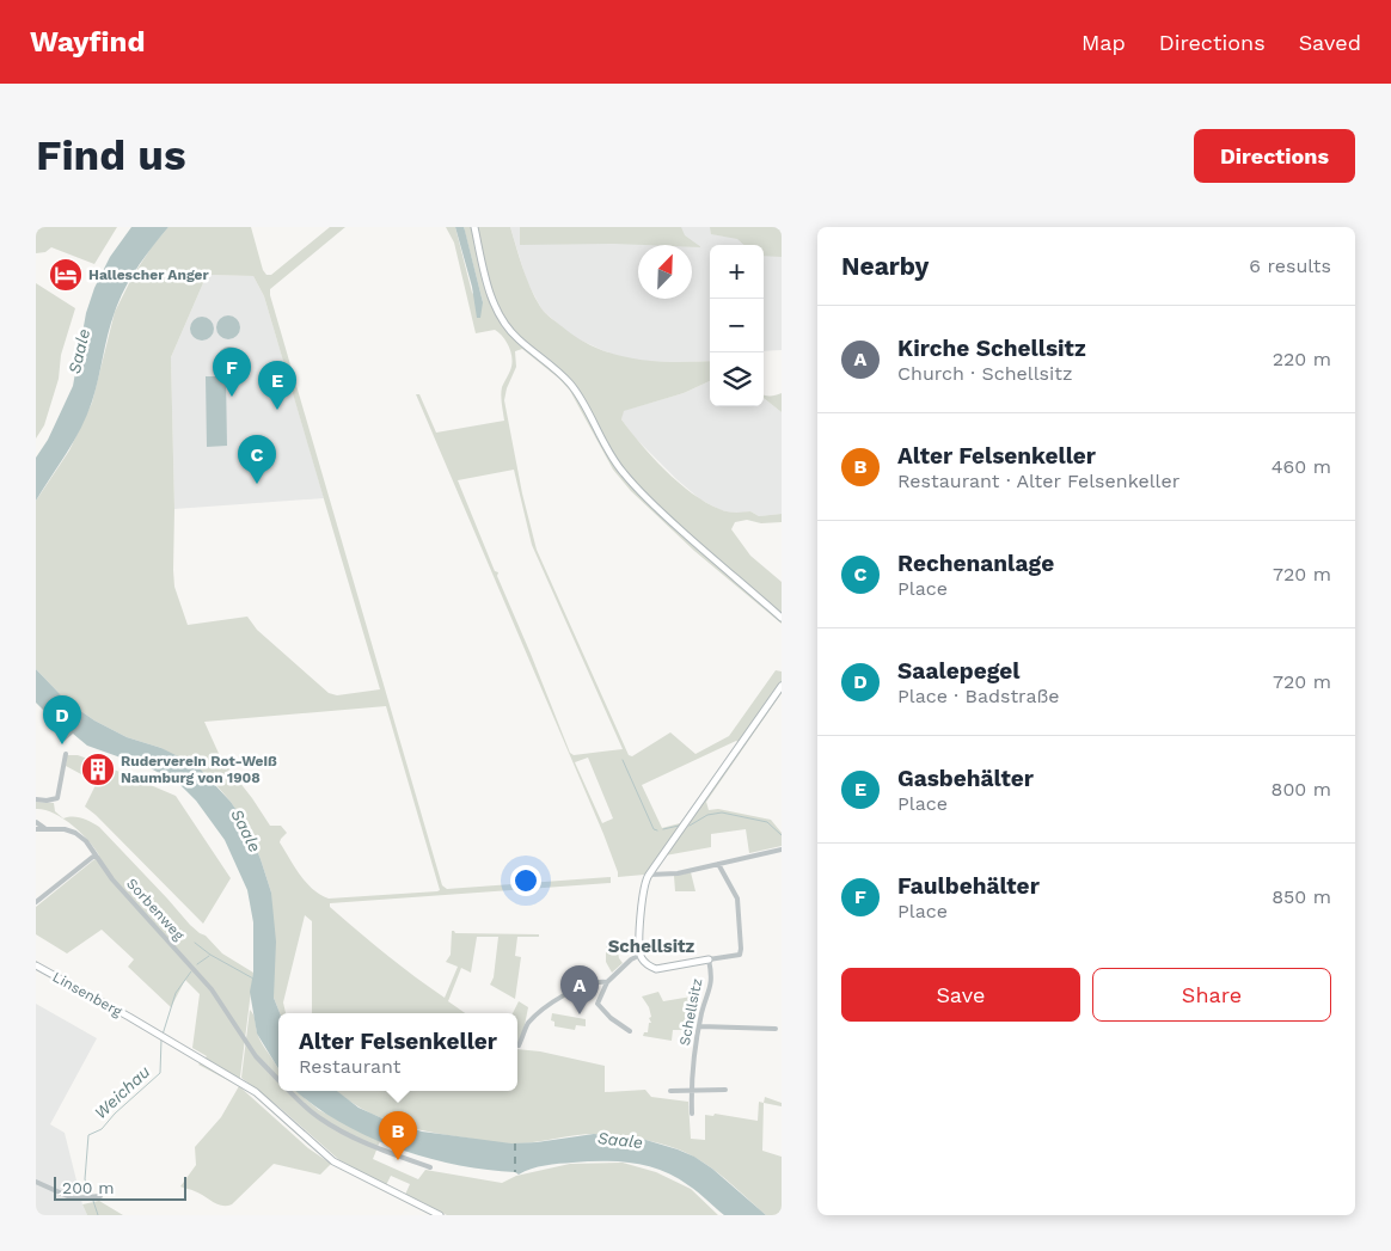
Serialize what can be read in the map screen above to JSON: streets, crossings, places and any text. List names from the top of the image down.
{
  "streets": {
    "street": ["Sorbenweg", "Linsenberg", "Schellsitz"]
  },
  "districts": ["Schellsitz"],
  "water": ["Saale", "Weichau"],
  "places": {
    "hotel": ["Hallescher Anger"],
    "building": ["Ruderverein Rot-Weiß Naumburg von 1908"]
  },
  "scale_bar": "200 m",
  "north": "top right",
  "page": {
    "header": "Wayfind",
    "nav": ["Map", "Directions", "Saved"],
    "buttons": [
      "Directions",
      ["Save", "Share"]
    ],
    "title": "Find us",
    "heading": ["Nearby", "6 results"],
    "map_buttons": ["+", "−"],
    "list": [
      {
        "mark": "A",
        "name": "Kirche Schellsitz",
        "note": "Church · Schellsitz",
        "value": "220 m"
      },
      {
        "mark": "B",
        "name": "Alter Felsenkeller",
        "note": "Restaurant · Alter Felsenkeller",
        "value": "460 m"
      },
      {
        "mark": "C",
        "name": "Rechenanlage",
        "note": "Place",
        "value": "720 m"
      },
      {
        "mark": "D",
        "name": "Saalepegel",
        "note": "Place · Badstraße",
        "value": "720 m"
      },
      {
        "mark": "E",
        "name": "Gasbehälter",
        "note": "Place",
        "value": "800 m"
      },
      {
        "mark": "F",
        "name": "Faulbehälter",
        "note": "Place",
        "value": "850 m"
      }
    ],
    "pins": [
      "F",
      "E",
      "C",
      "D",
      "A",
      "B"
    ],
    "popup": ["Alter Felsenkeller", "Restaurant"],
    "scale": "200 m"
  }
}
